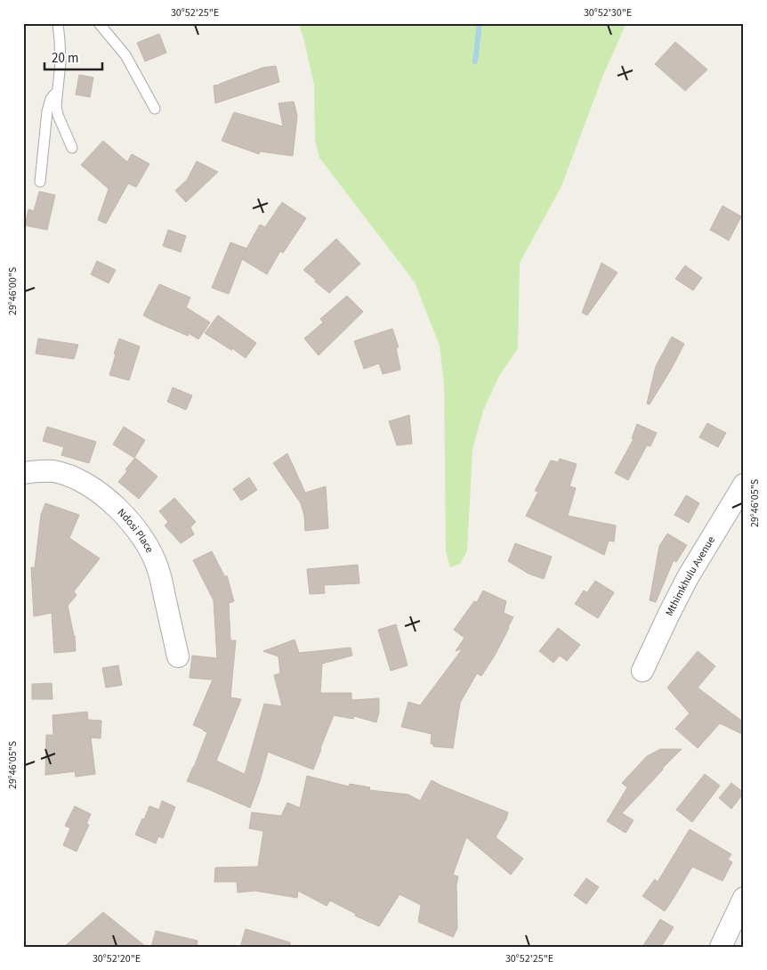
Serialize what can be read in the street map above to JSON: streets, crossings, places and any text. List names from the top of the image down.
{
  "streets": {
    "street": ["Ndosi Place", "Mthimkhulu Avenue"]
  },
  "scale_bar": "20 m",
  "coordinates": [
    "30°52'25\"E",
    "30°52'30\"E",
    "29°46'00\"S",
    "29°46'05\"S",
    "30°52'20\"E"
  ]
}
